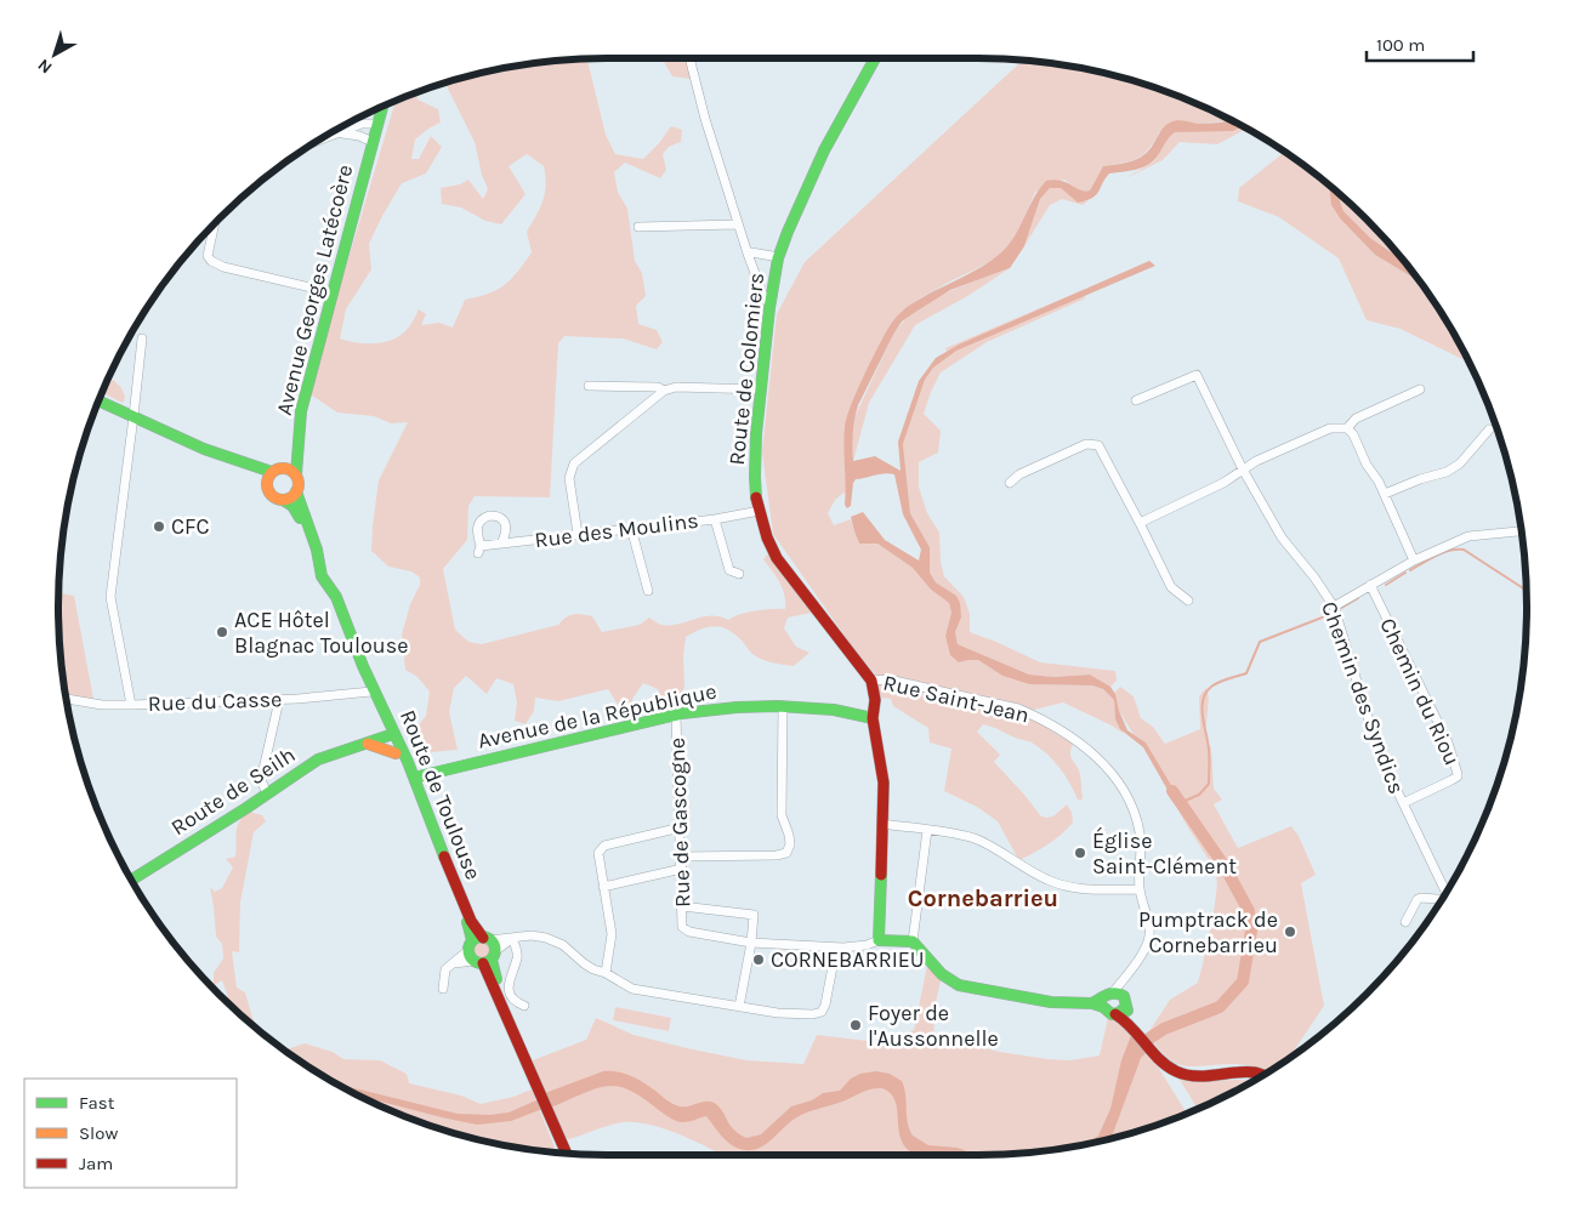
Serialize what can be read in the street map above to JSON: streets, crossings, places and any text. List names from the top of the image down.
{
  "streets": {
    "street": [
      "Avenue Georges Latécoère",
      "Route de Colomiers",
      "Rue des Moulins",
      "Chemin du Riou",
      "Chemin des Syndics",
      "Rue Saint-Jean",
      "Rue du Casse",
      "Avenue de la République",
      "Route de Seilh",
      "Route de Toulouse",
      "Rue de Gascogne"
    ]
  },
  "crossings": [
    ["Avenue Georges Latécoère", "Route de Toulouse"],
    ["Route de Colomiers", "Rue des Moulins"],
    ["Route de Colomiers", "Rue Saint-Jean"],
    ["Chemin du Riou", "Chemin des Syndics"],
    ["Rue du Casse", "Route de Toulouse"],
    ["Avenue de la République", "Route de Toulouse"],
    ["Avenue de la République", "Rue de Gascogne"],
    ["Route de Seilh", "Route de Toulouse"]
  ],
  "districts": ["Cornebarrieu"],
  "places": [
    "CFC",
    "ACE Hôtel Blagnac Toulouse",
    "Église Saint-Clément",
    "Pumptrack de Cornebarrieu",
    "CORNEBARRIEU",
    "Foyer de l'Aussonnelle"
  ],
  "legend": ["Fast", "Slow", "Jam"],
  "scale_bar": "100 m",
  "north": "bottom left"
}
